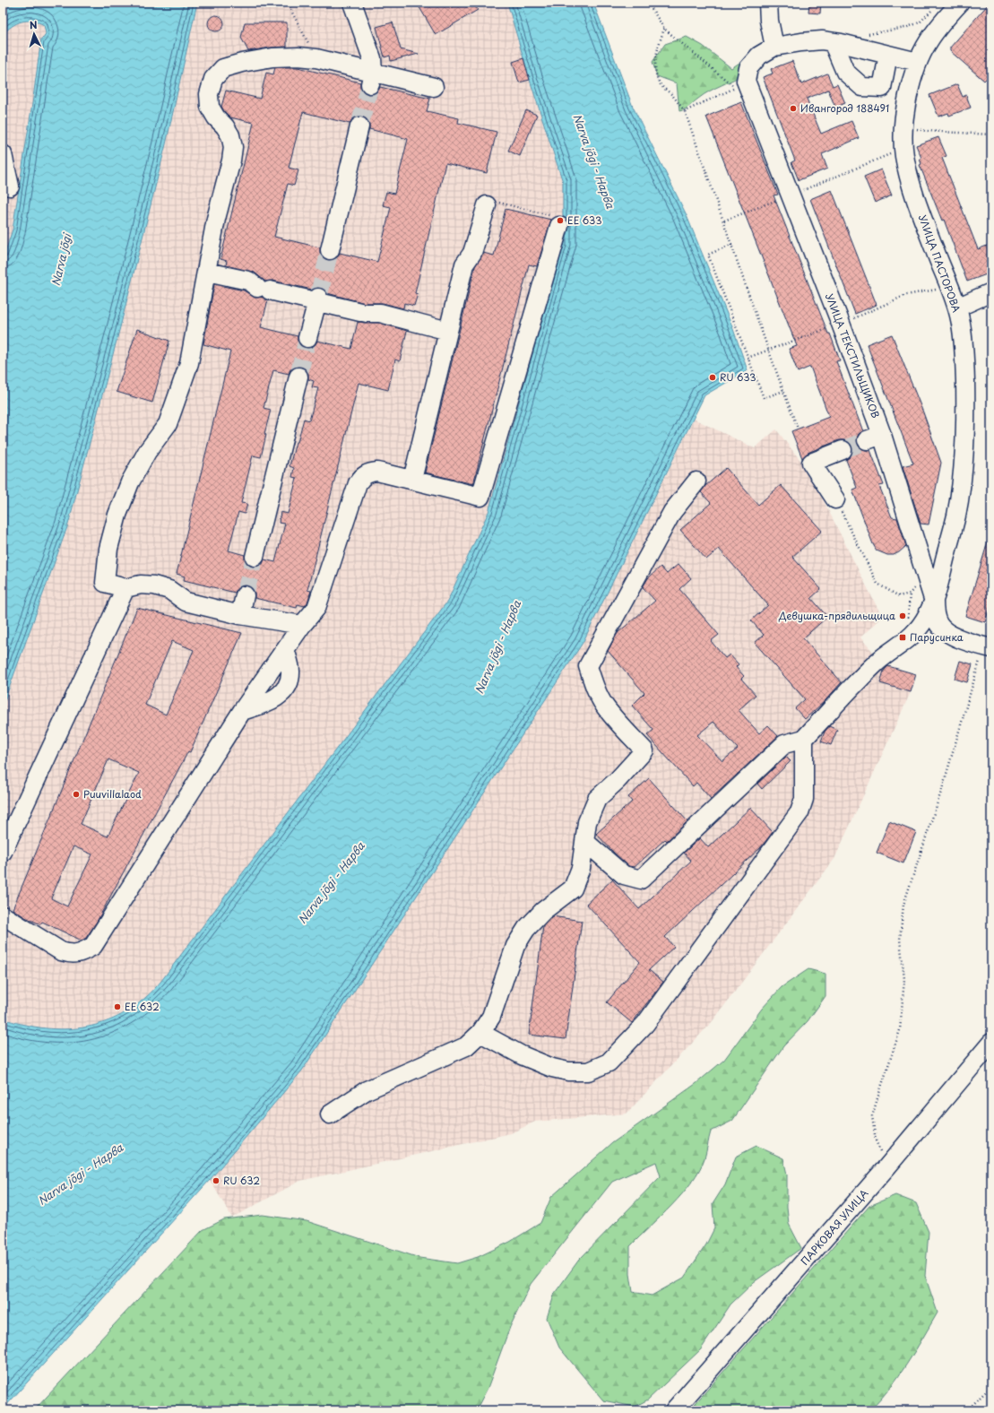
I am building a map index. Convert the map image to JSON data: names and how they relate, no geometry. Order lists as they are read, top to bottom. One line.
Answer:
{"streets":{"street":["УЛИЦА ПАСТОРОВА","УЛИЦА ТЕКСТИЛЬЩИКОВ","ПАРКОВАЯ УЛИЦА"]},"crossings":[["УЛИЦА ПАСТОРОВА","УЛИЦА ТЕКСТИЛЬЩИКОВ"]],"water":["Narva jõgi - Нарва","Narva jõgi"],"places":{"other":["Ивангород 188491","EE 633","RU 633","Девушка-прядильщица","Puuvillalaod","EE 632","RU 632"],"transit":["Парусинка"]},"north":"top"}
